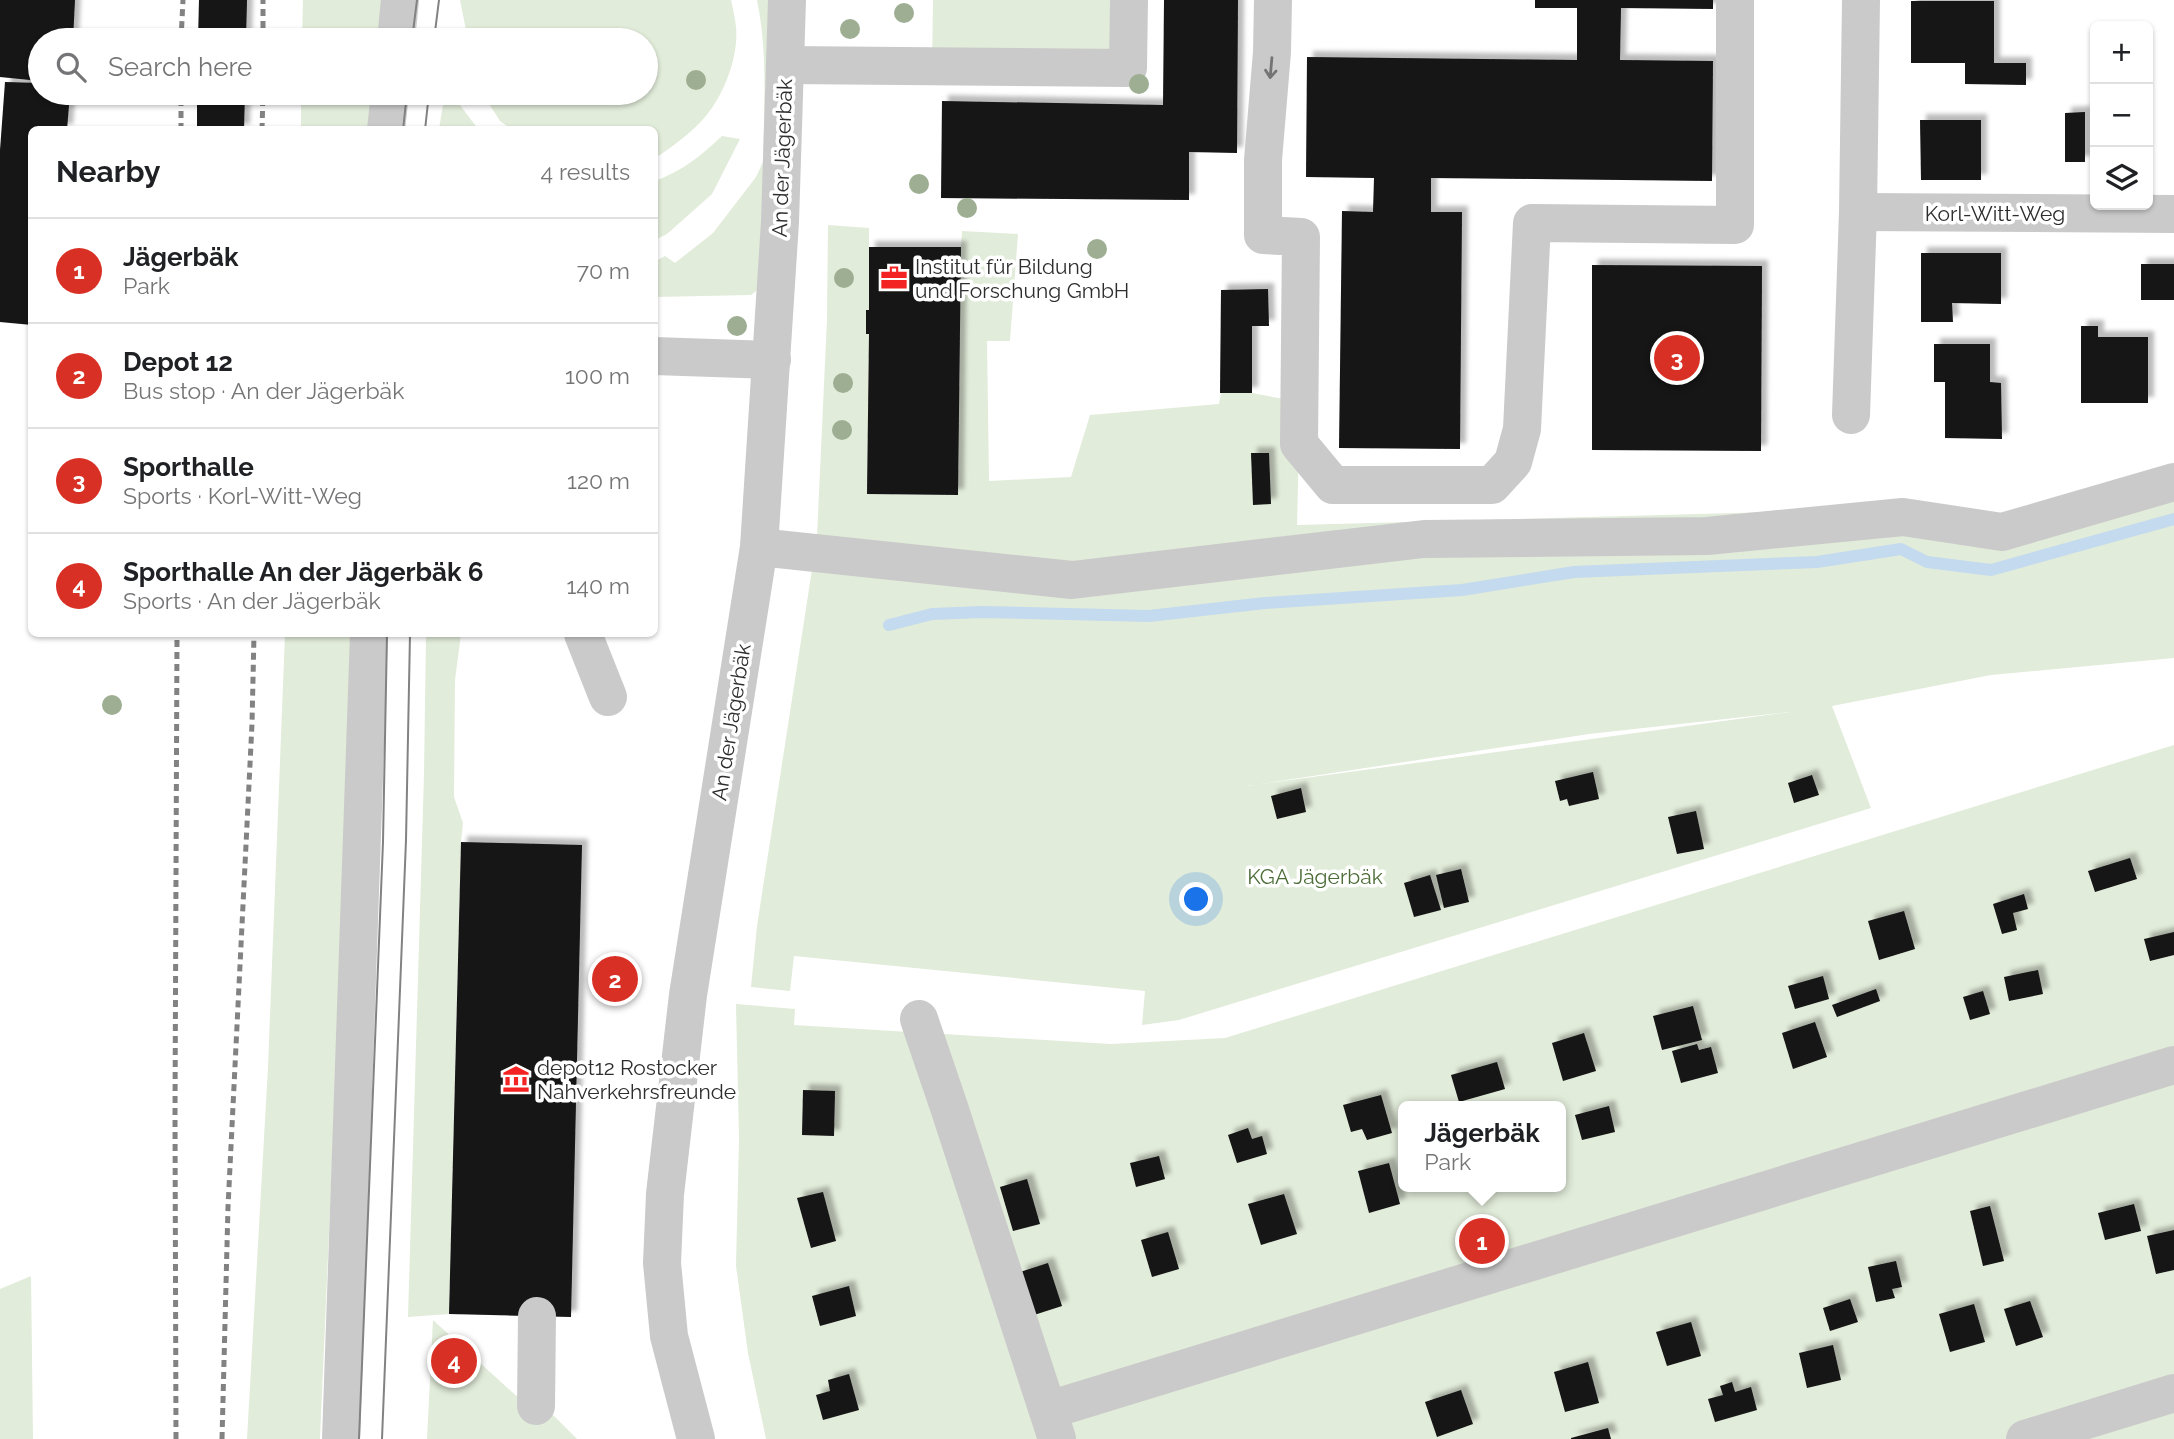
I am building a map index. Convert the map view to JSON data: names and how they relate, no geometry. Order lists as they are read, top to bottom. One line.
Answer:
{"streets":{"street":["An der Jägerbäk","Korl-Witt-Weg"]},"parks":["KGA Jägerbäk"],"places":{"office":["Institut für Bildung und Forschung GmbH"],"museum":["depot12 Rostocker Nahverkehrsfreunde"]},"page":{"map_buttons":["+","−"],"search":"Search here","heading":["Nearby","4 results"],"list":[{"mark":"1","name":"Jägerbäk","note":"Park","value":"70 m"},{"mark":"2","name":"Depot 12","note":"Bus stop · An der Jägerbäk","value":"100 m"},{"mark":"3","name":"Sporthalle","note":"Sports · Korl-Witt-Weg","value":"120 m"},{"mark":"4","name":"Sporthalle An der Jägerbäk 6","note":"Sports · An der Jägerbäk","value":"140 m"}],"pins":["3","2","1","4"],"popup":["Jägerbäk","Park"]}}
